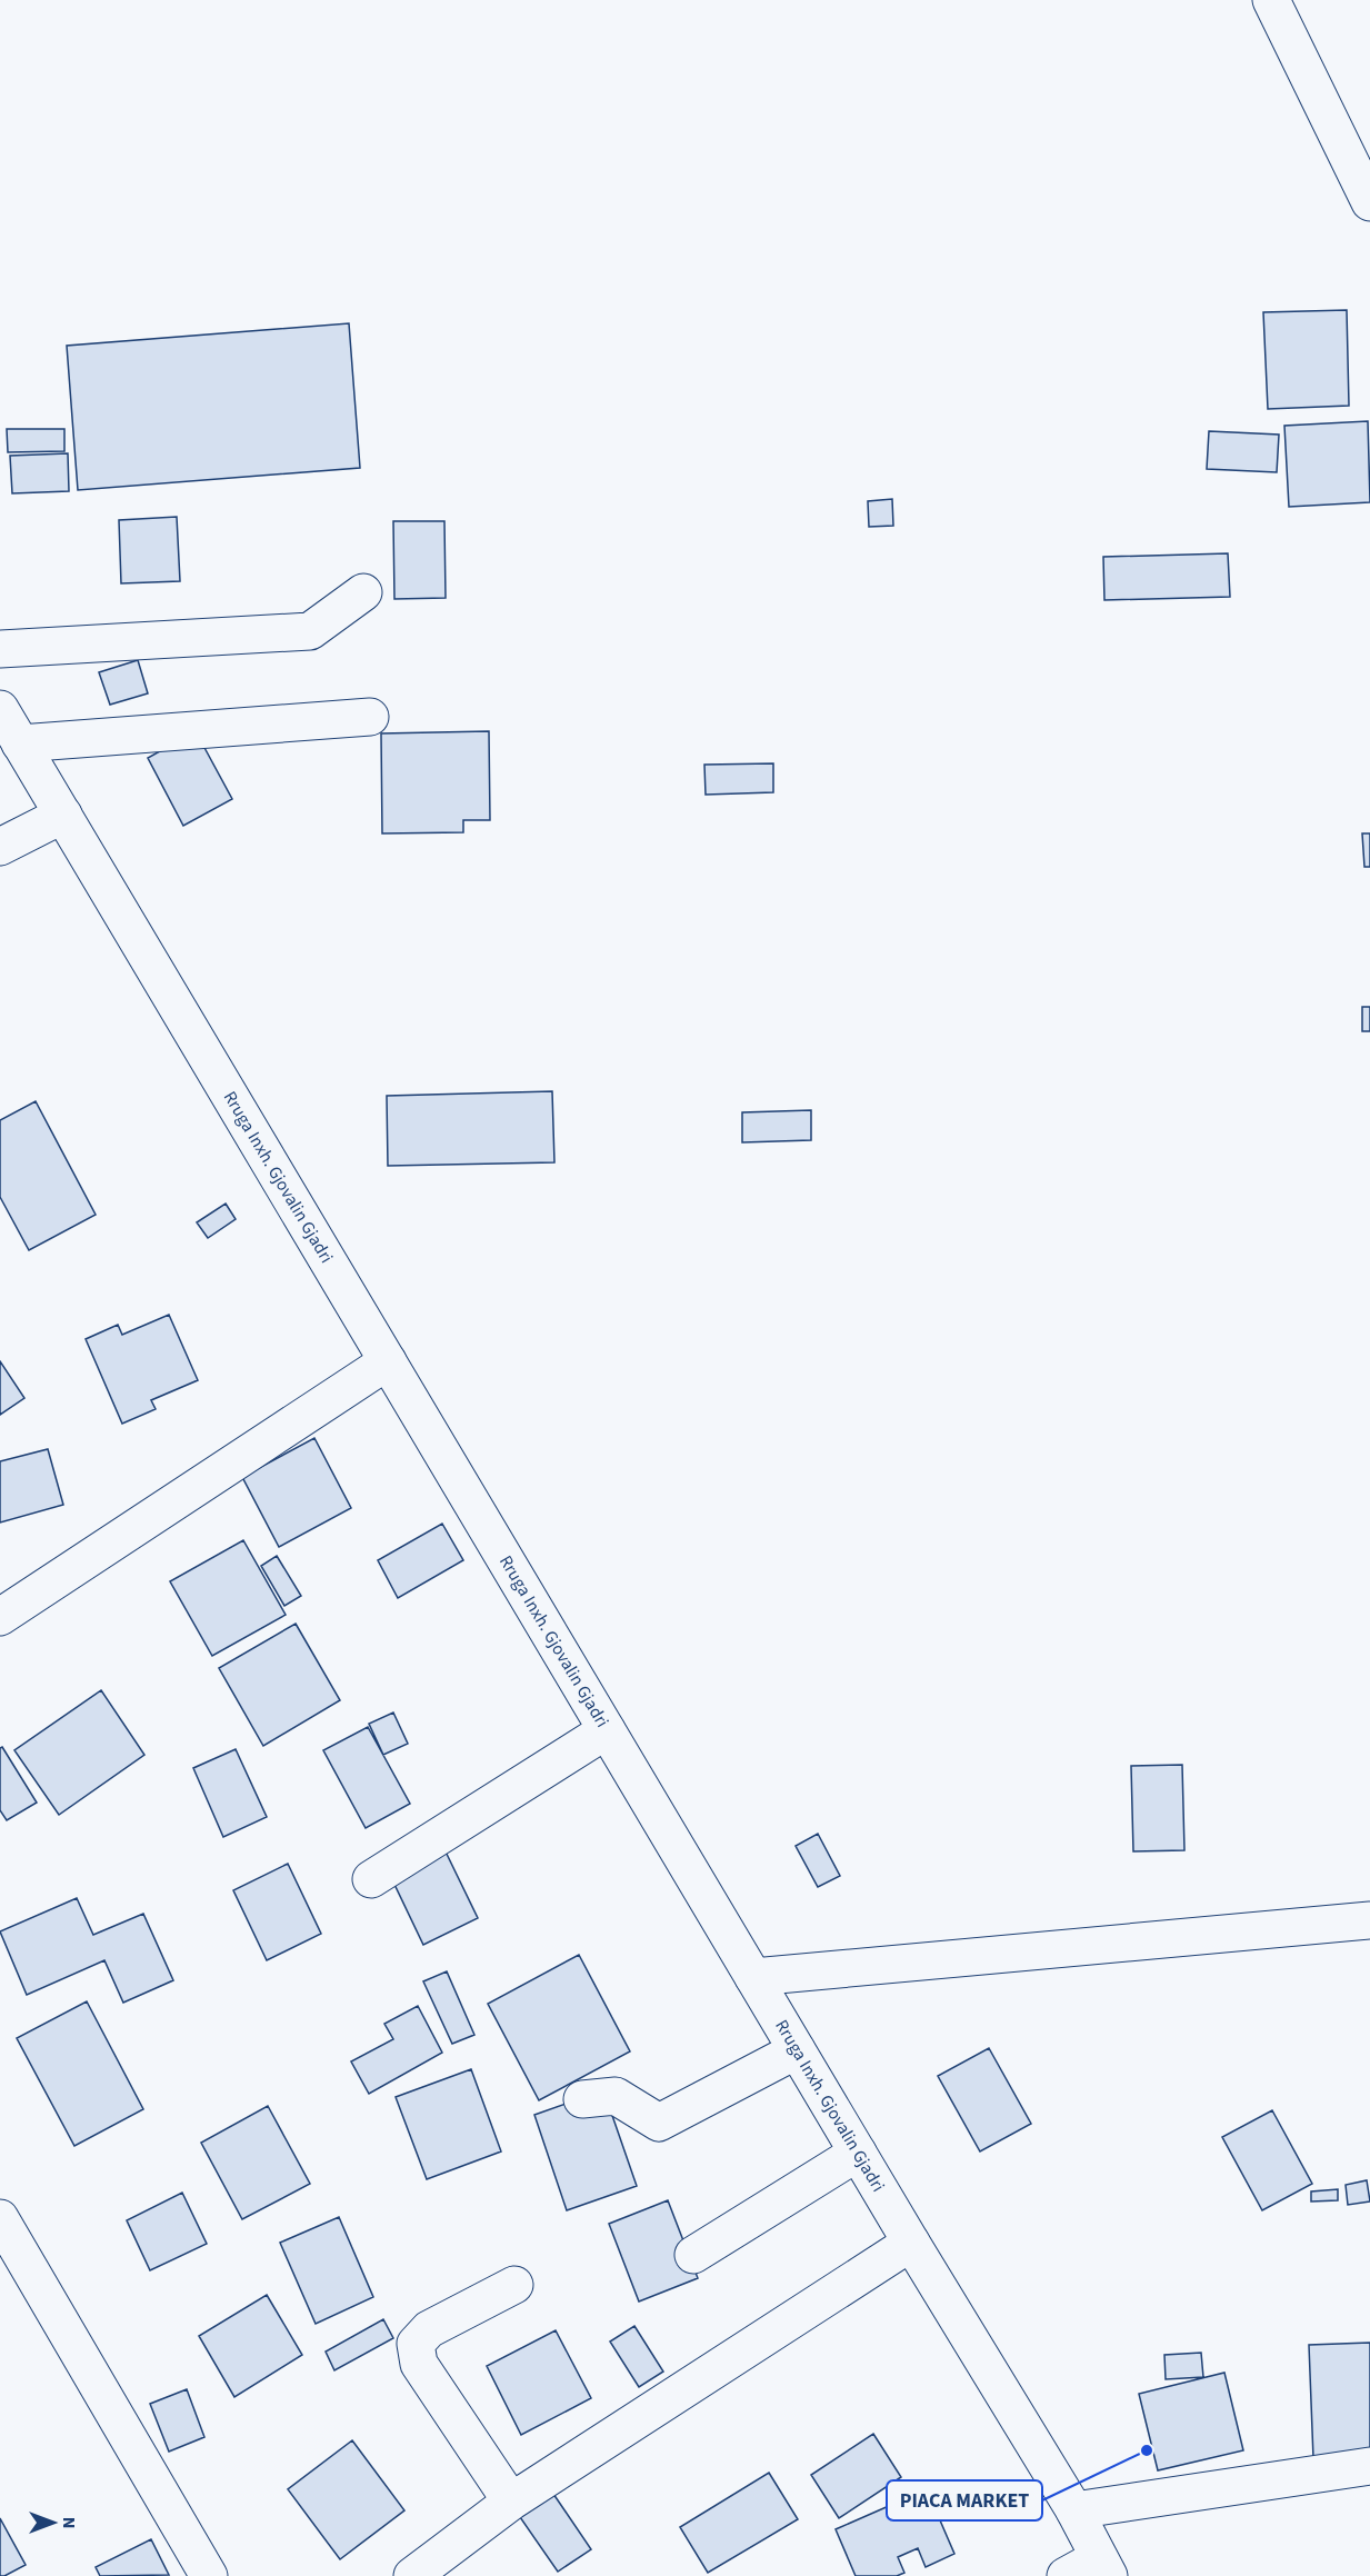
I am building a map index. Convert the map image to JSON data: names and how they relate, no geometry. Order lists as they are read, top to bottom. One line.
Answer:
{"streets":{"street":["Rruga Inxh. Gjovalin Gjadri"]},"places":["PIACA MARKET"],"north":"right"}
